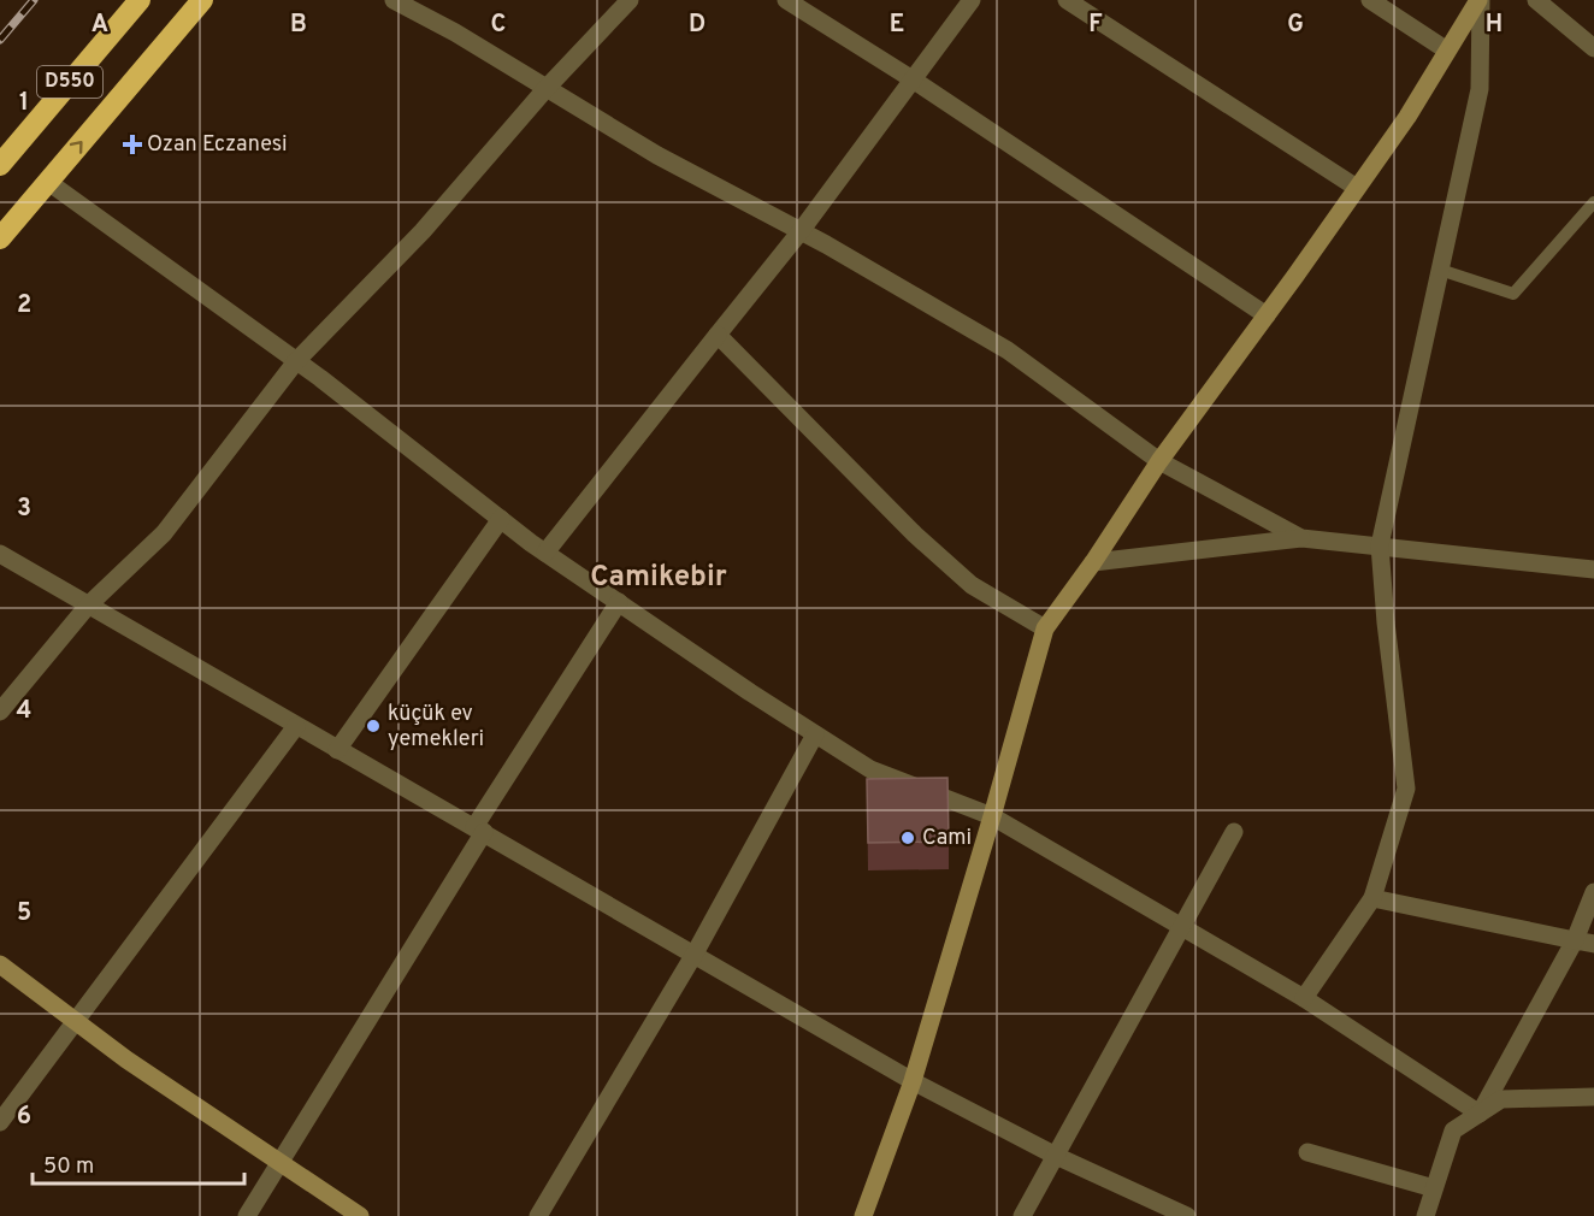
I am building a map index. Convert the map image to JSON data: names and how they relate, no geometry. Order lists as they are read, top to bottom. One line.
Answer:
{"streets":{"highway":["D550"]},"districts":["Camikebir"],"places":{"health":["Ozan Eczanesi"],"other":["küçük ev yemekleri","Cami"]},"scale_bar":"50 m","grid":{"columns":["A","B","C","D","E","F","G","H"],"rows":["1","2","3","4","5","6"]}}
